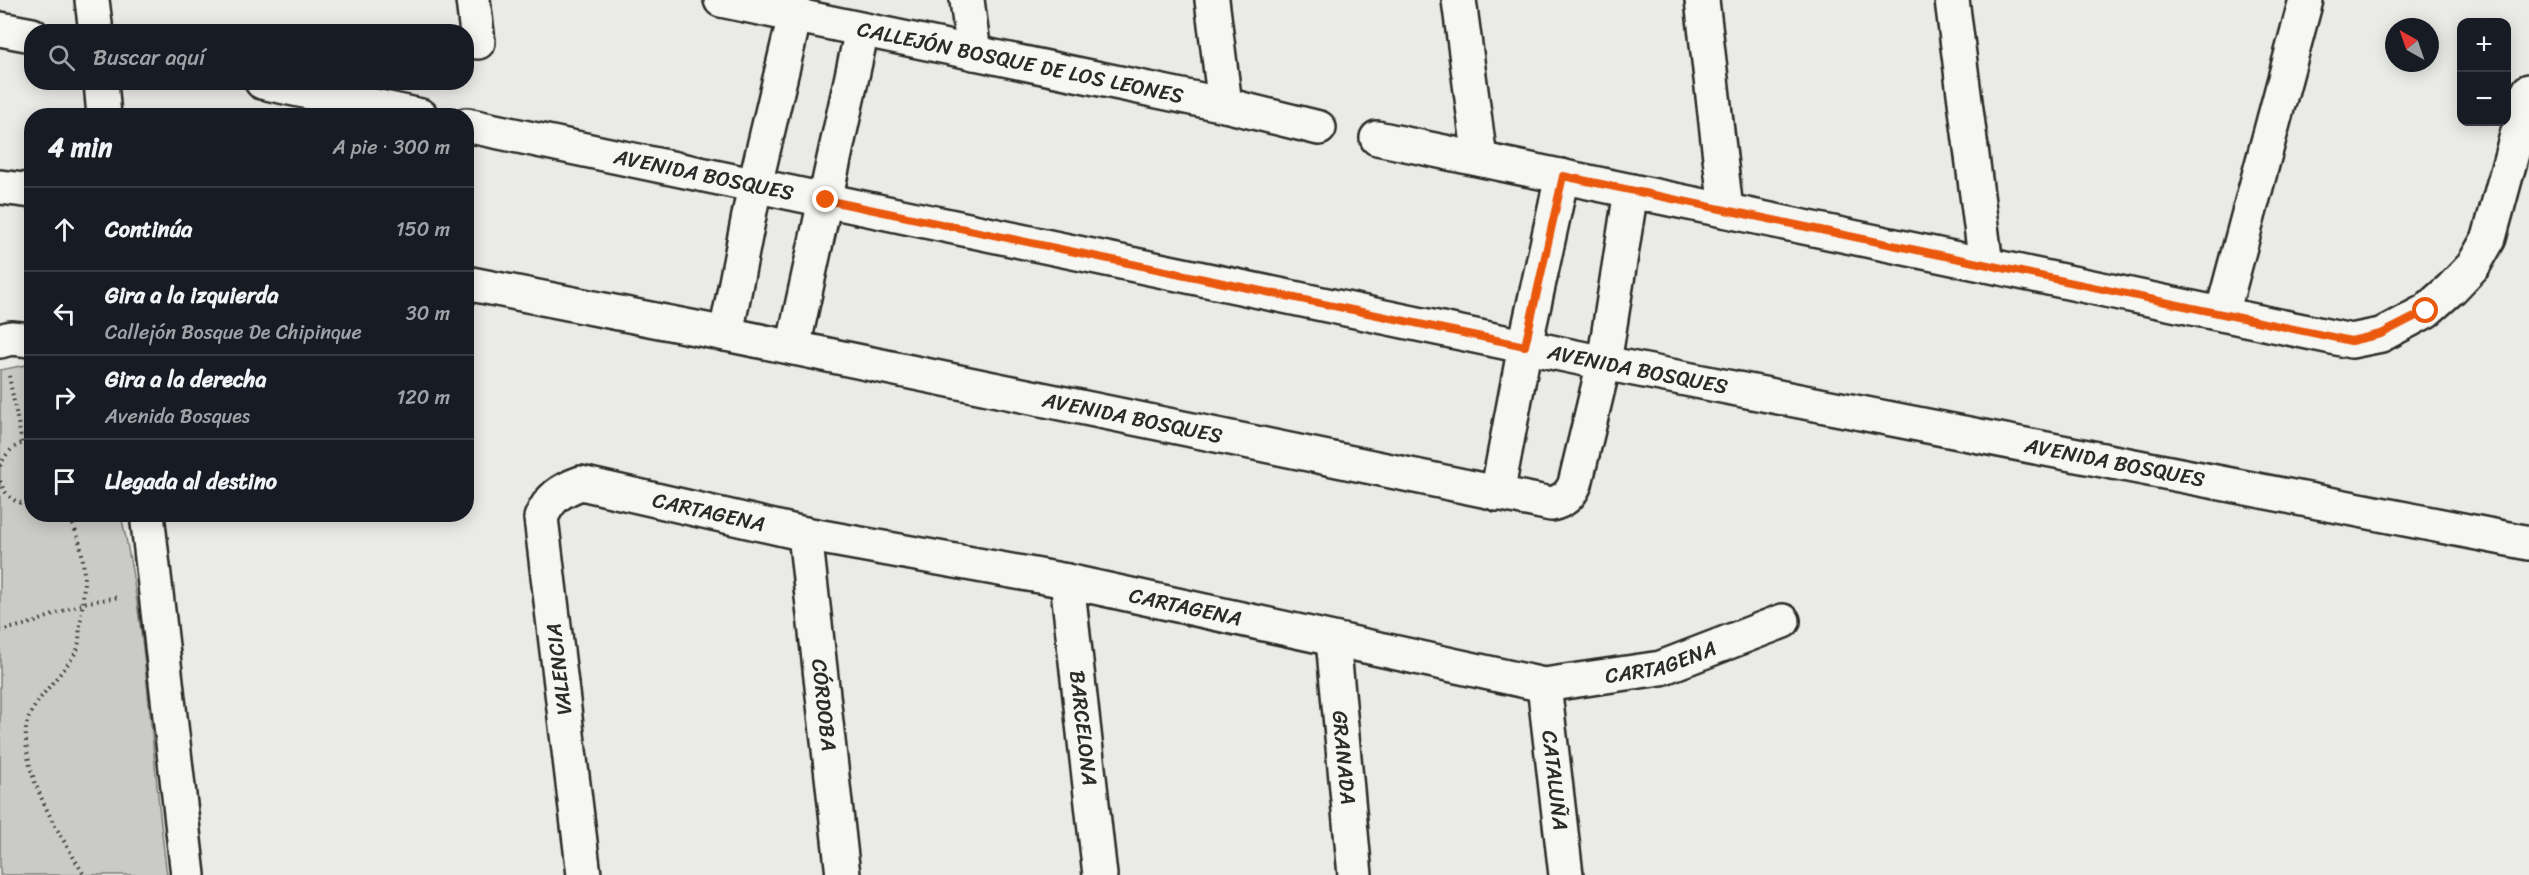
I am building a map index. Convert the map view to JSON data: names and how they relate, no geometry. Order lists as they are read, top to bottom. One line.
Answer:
{"streets":{"street":["CALLEJÓN BOSQUE DE LOS LEONES","AVENIDA BOSQUES","CARTAGENA","VALENCIA","CÓRDOBA","BARCELONA","GRANADA","CATALUÑA"]},"crossings":[["CARTAGENA","VALENCIA"],["CARTAGENA","CÓRDOBA"],["CARTAGENA","BARCELONA"],["CARTAGENA","GRANADA"],["CARTAGENA","CATALUÑA"]],"north":"top left","page":{"map_buttons":["+","−"],"search":"Buscar aquí","heading":["4 min","A pie · 300 m"],"list":[["Continúa","150 m"],["Gira a la izquierda","Callejón Bosque De Chipinque","30 m"],["Gira a la derecha","Avenida Bosques","120 m"],"Llegada al destino"]}}
